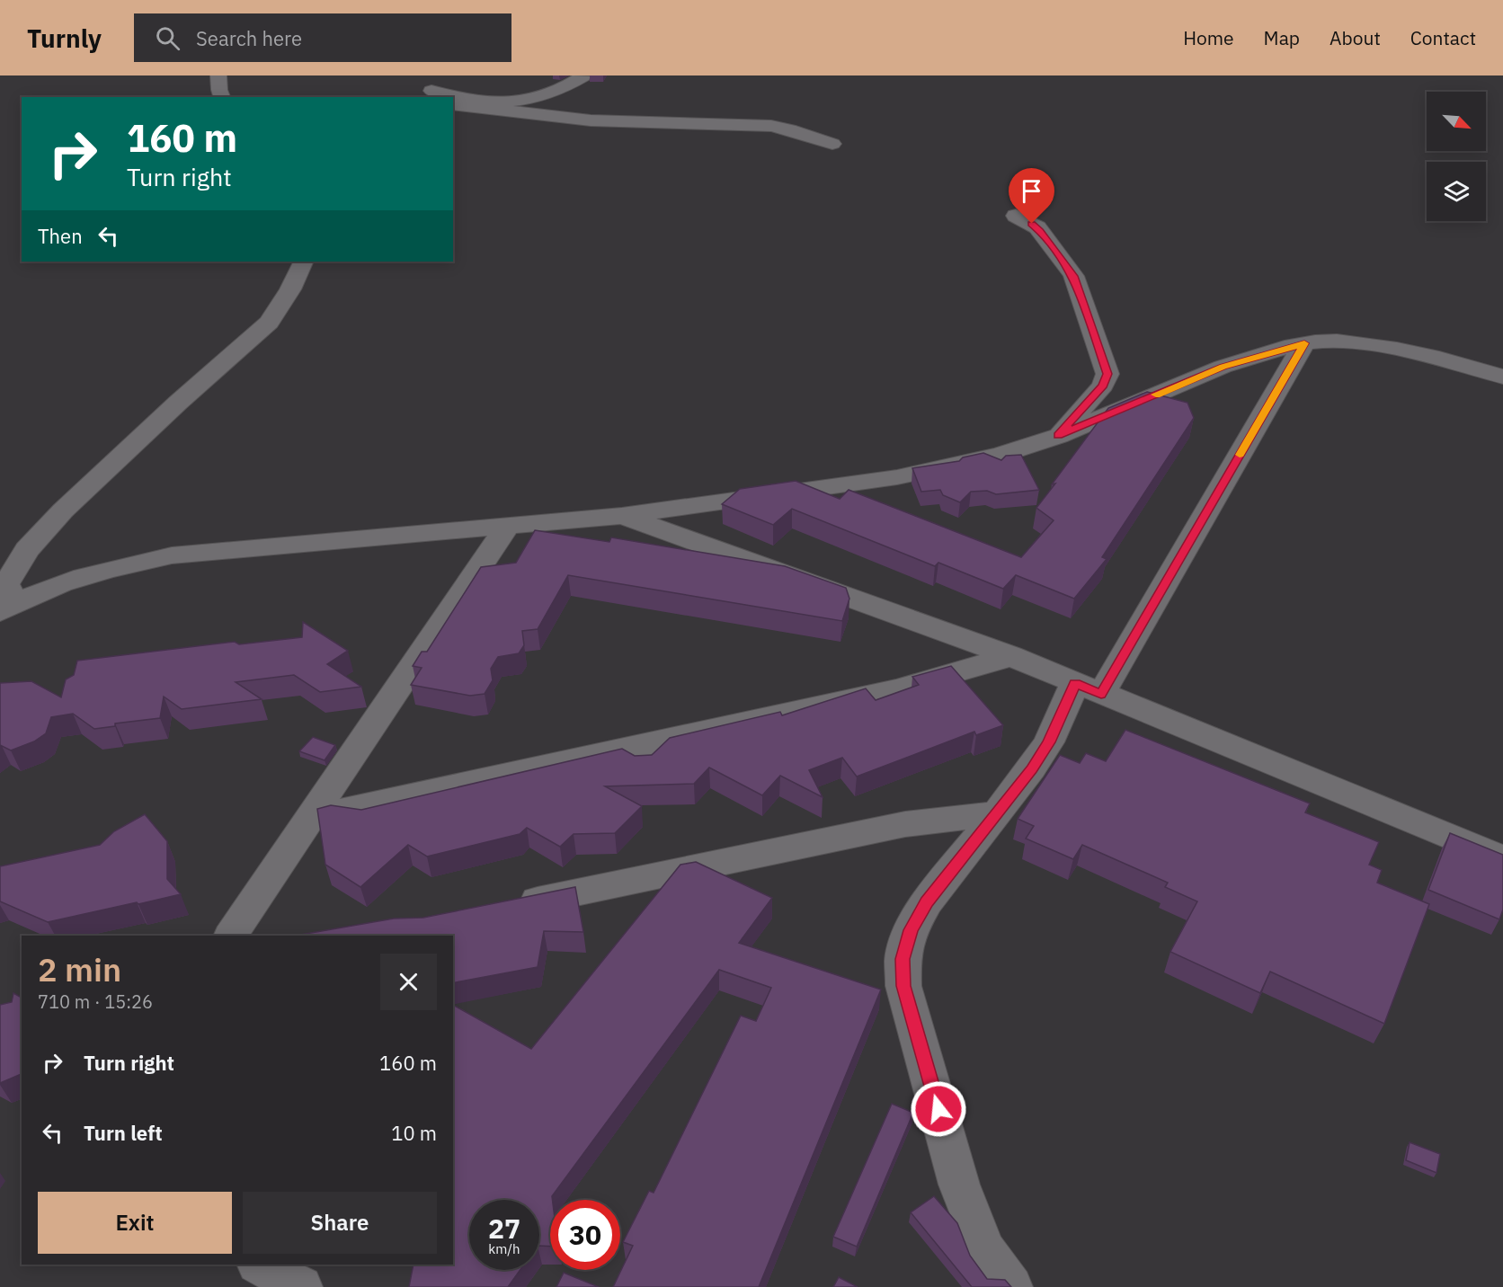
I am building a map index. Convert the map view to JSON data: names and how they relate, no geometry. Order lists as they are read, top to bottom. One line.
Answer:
{"north":"bottom right","page":{"header":"Turnly","search":"Search here","nav":["Home","Map","About","Contact"],"turn":["160 m","Turn right"],"then":"Then","heading":["2 min","710 m · 15:26"],"list":[{"name":"Turn right","value":"160 m"},{"name":"Turn left","value":"10 m"}],"buttons":["Exit","Share"],"speed":"27 km/h","limit":"30"}}
